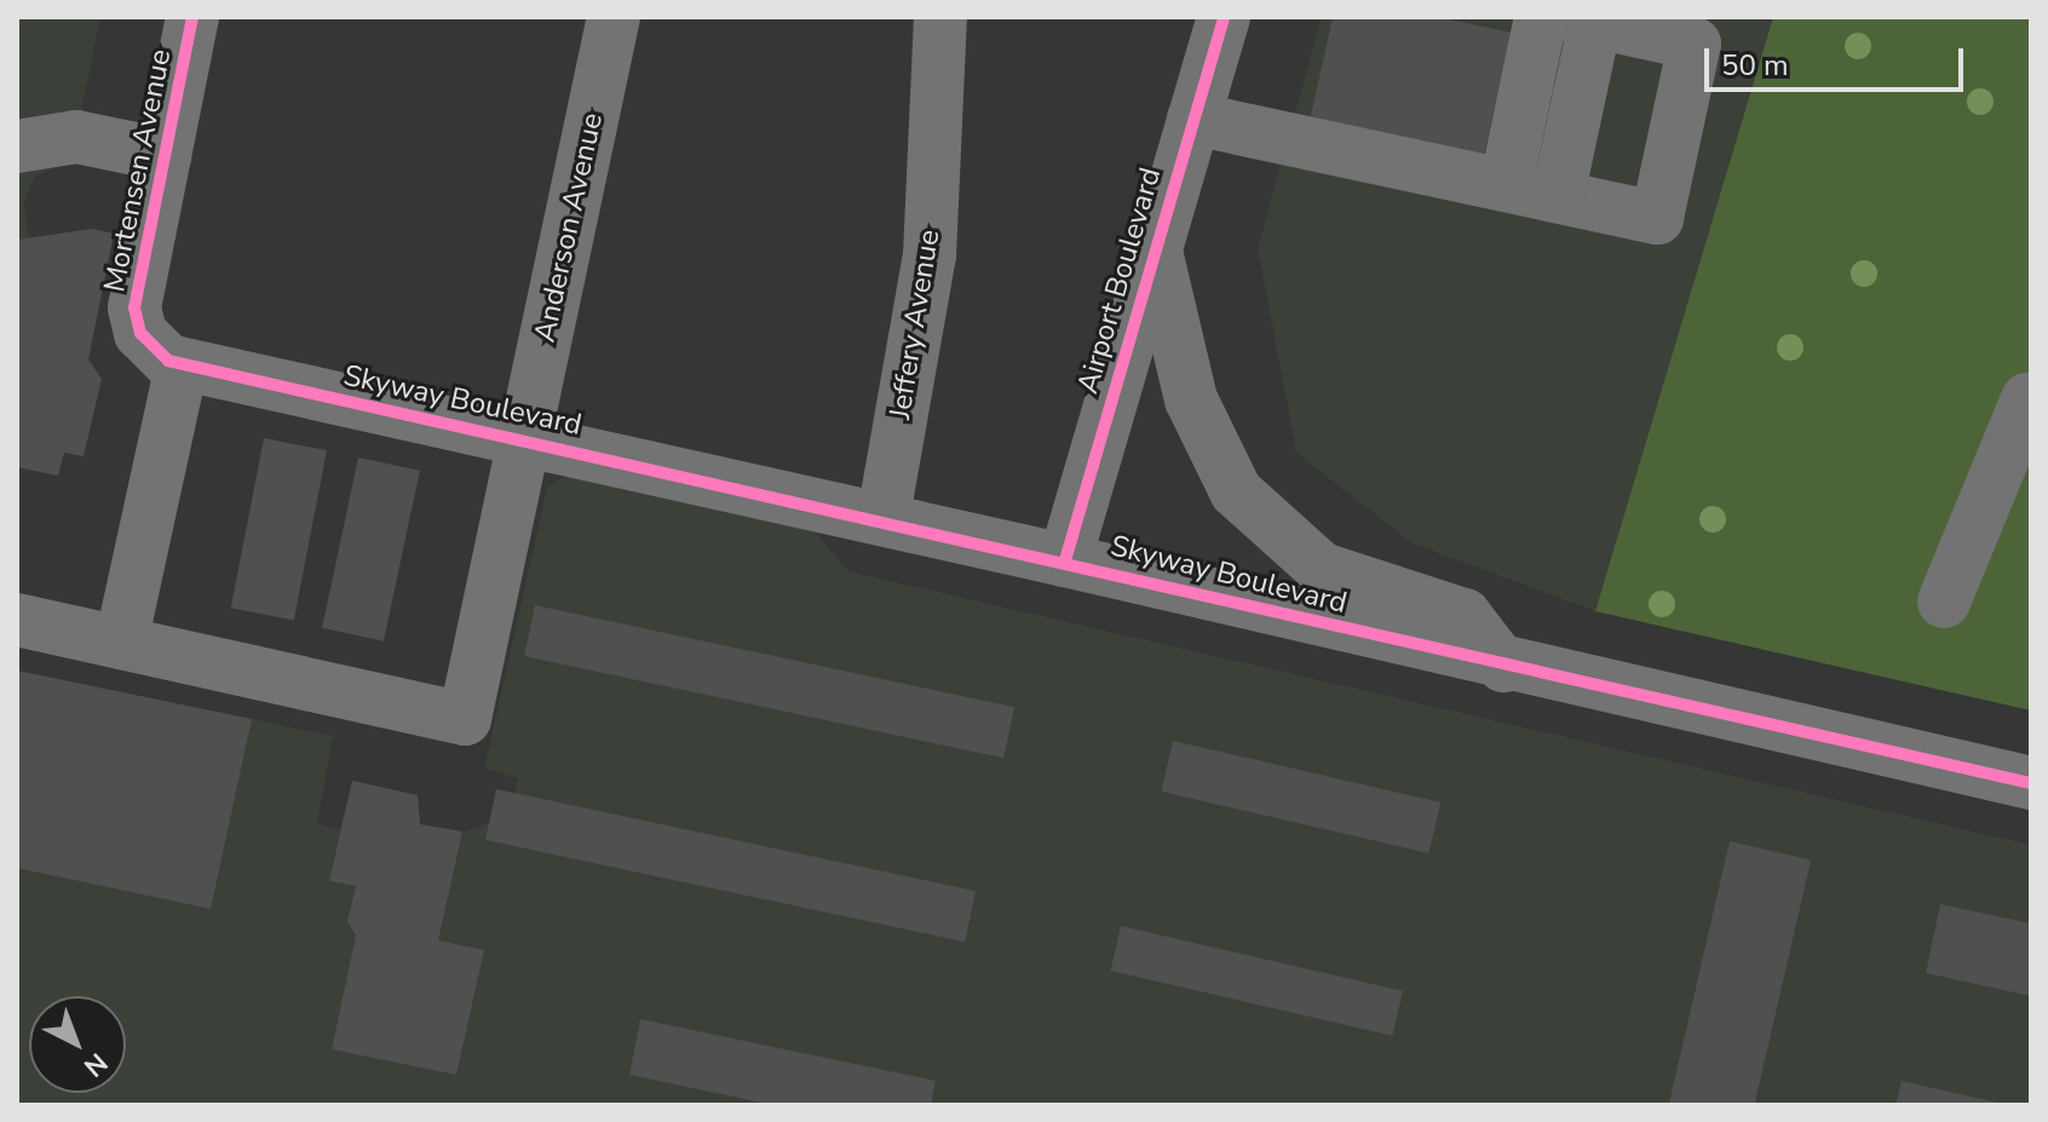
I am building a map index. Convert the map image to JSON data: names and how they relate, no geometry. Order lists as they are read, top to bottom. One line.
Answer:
{"streets":{"street":["Mortensen Avenue","Anderson Avenue","Airport Boulevard","Jeffery Avenue","Skyway Boulevard"]},"crossings":[["Mortensen Avenue","Skyway Boulevard"],["Anderson Avenue","Skyway Boulevard"],["Airport Boulevard","Skyway Boulevard"],["Jeffery Avenue","Skyway Boulevard"]],"scale_bar":"50 m","north":"bottom right"}
